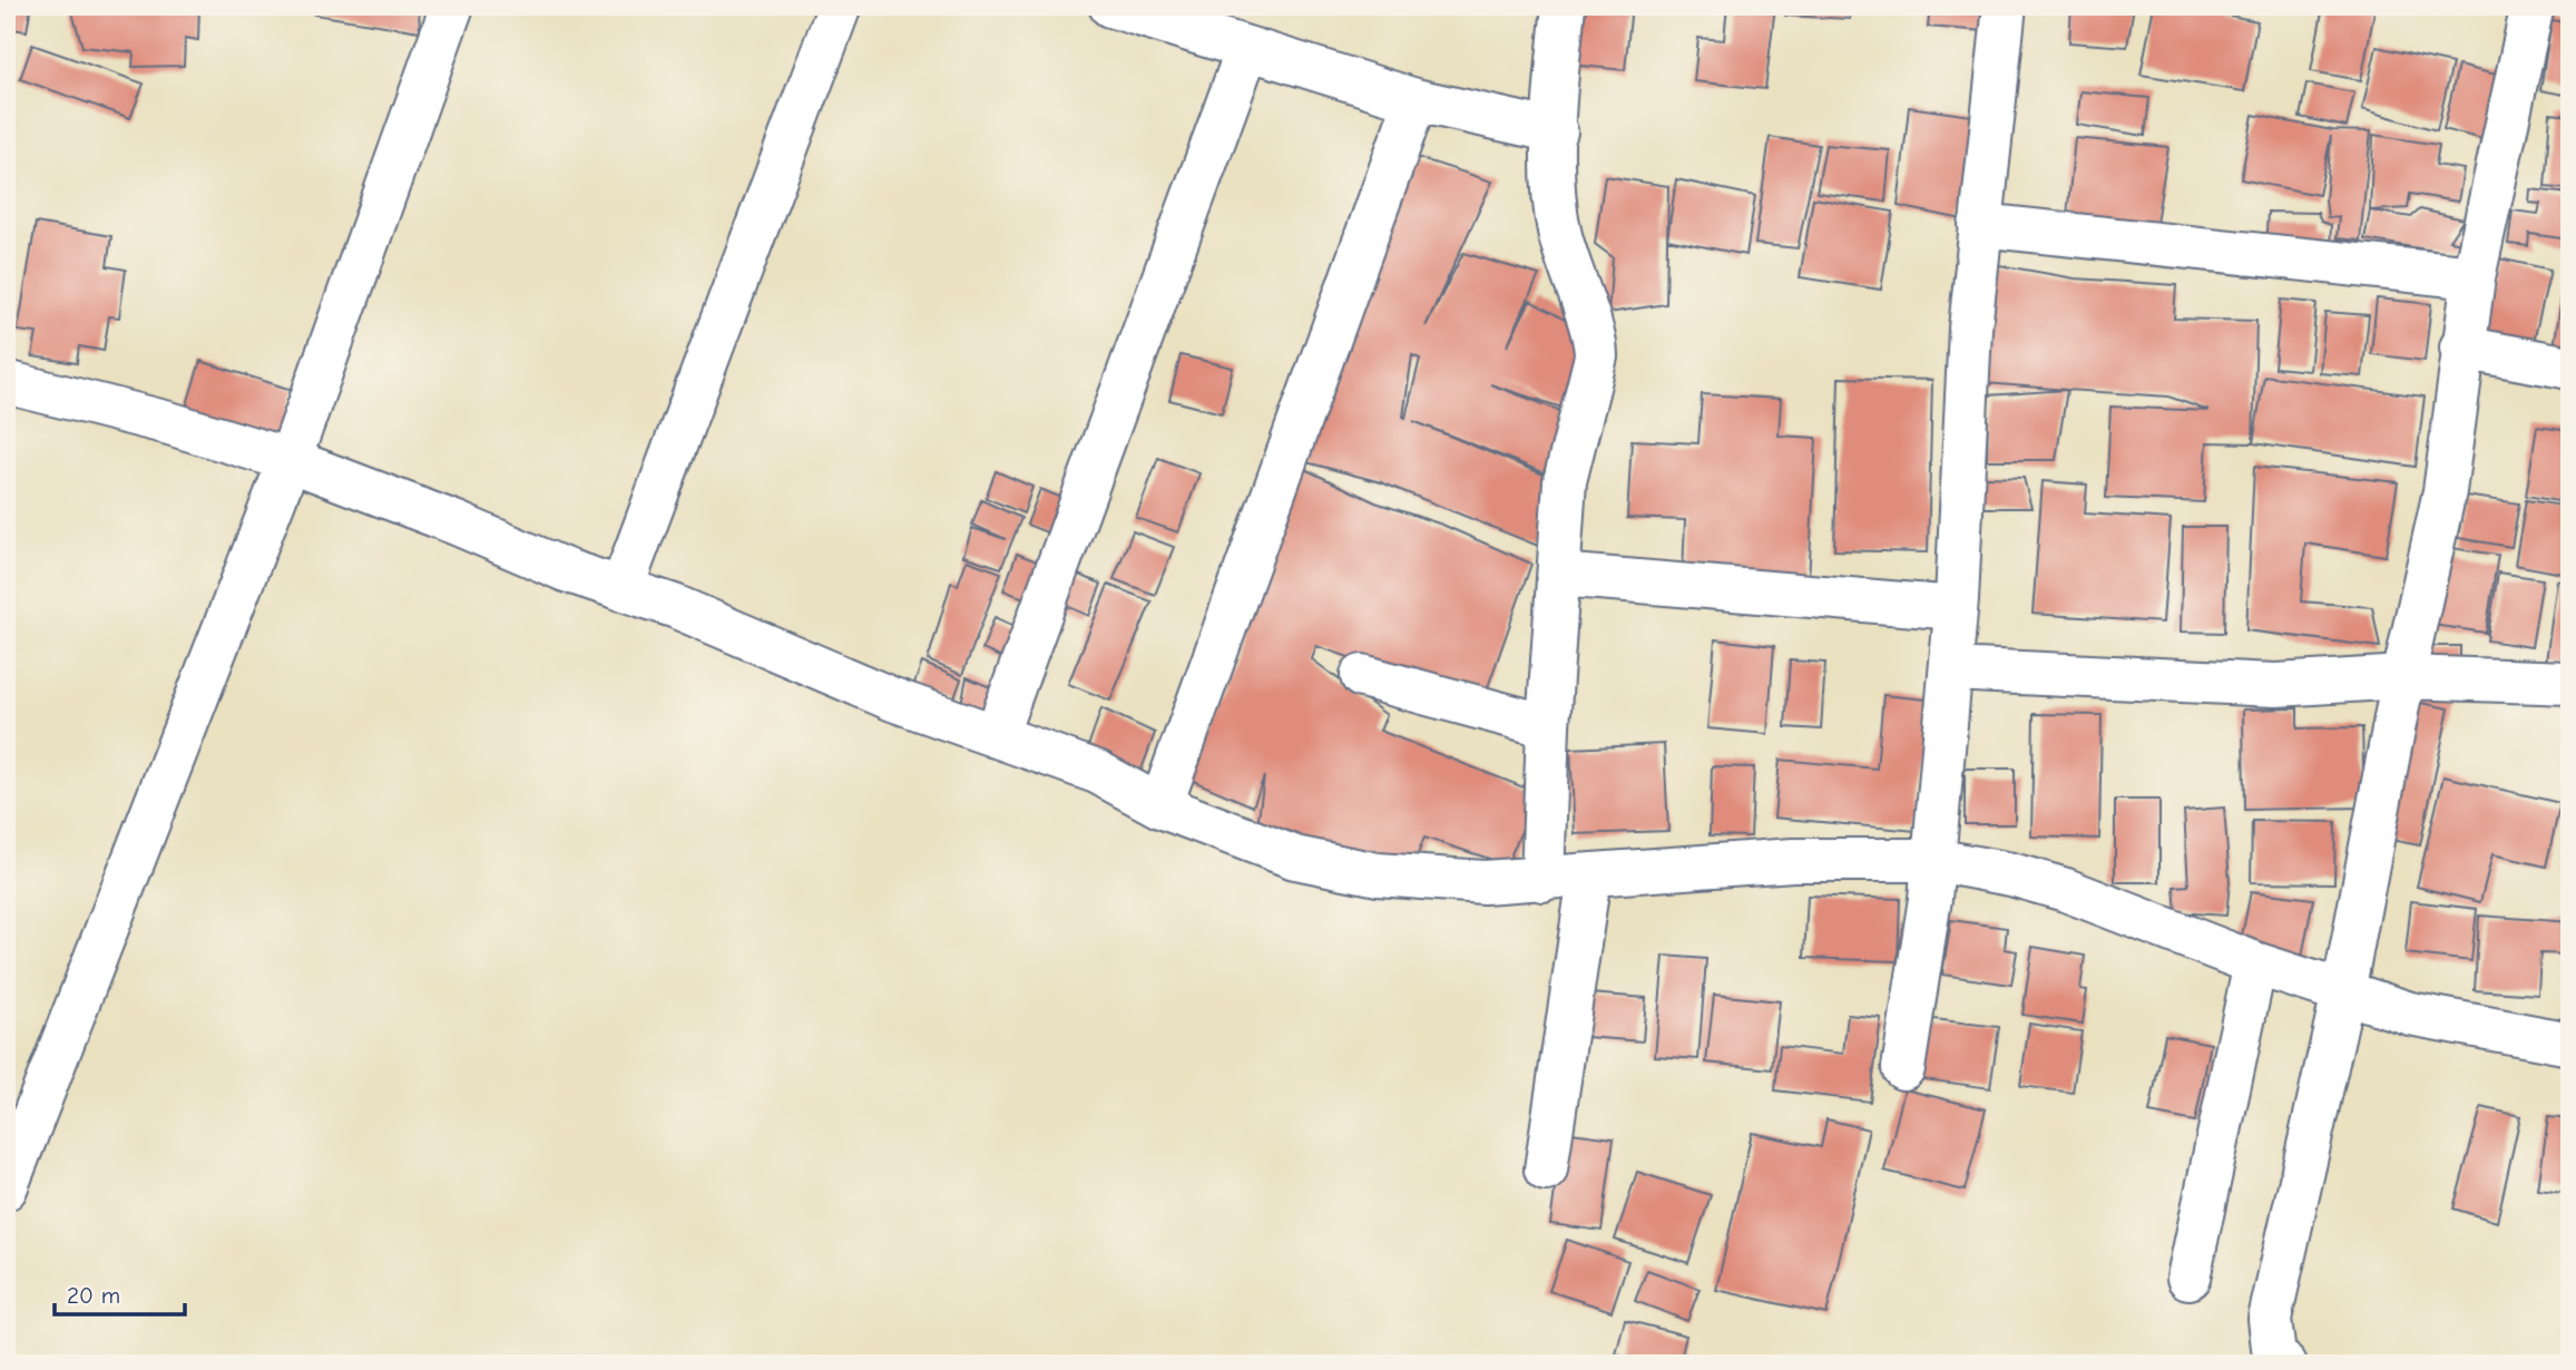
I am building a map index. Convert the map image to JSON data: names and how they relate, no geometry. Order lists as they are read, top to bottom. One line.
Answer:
{"scale_bar":"20 m"}
